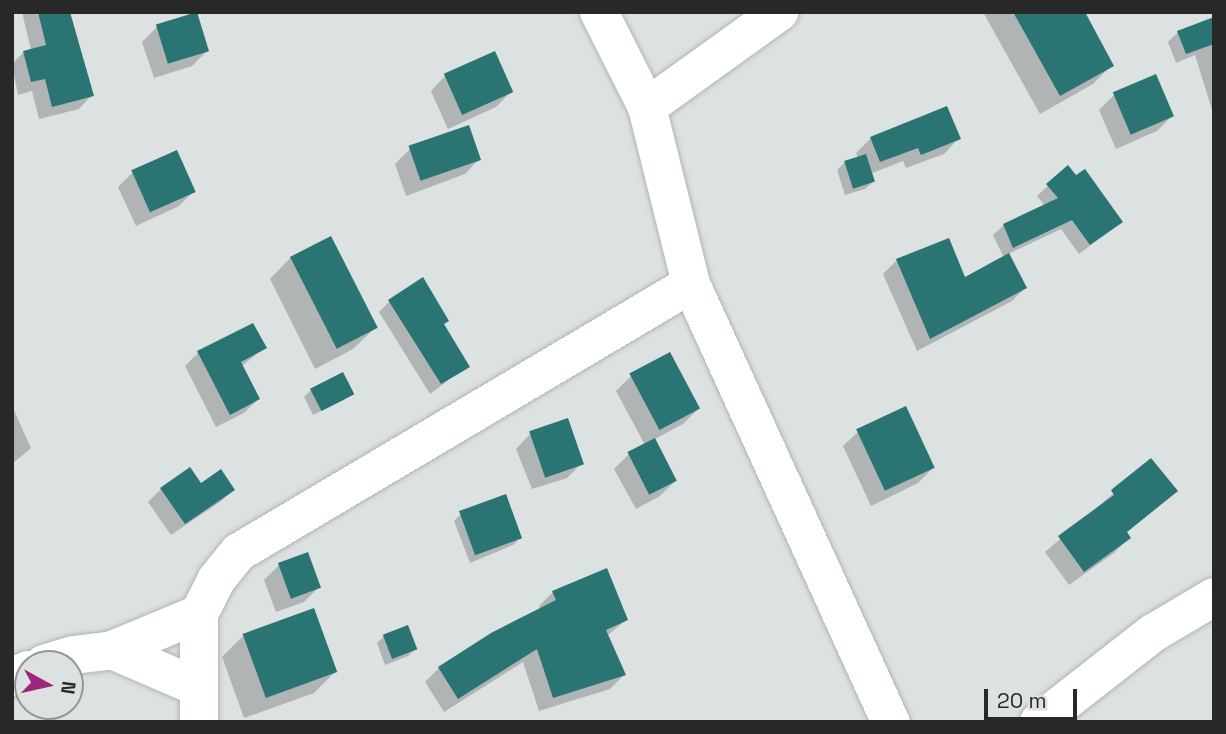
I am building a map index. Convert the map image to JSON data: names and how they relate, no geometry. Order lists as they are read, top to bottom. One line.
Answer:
{"scale_bar":"20 m","north":"right"}
